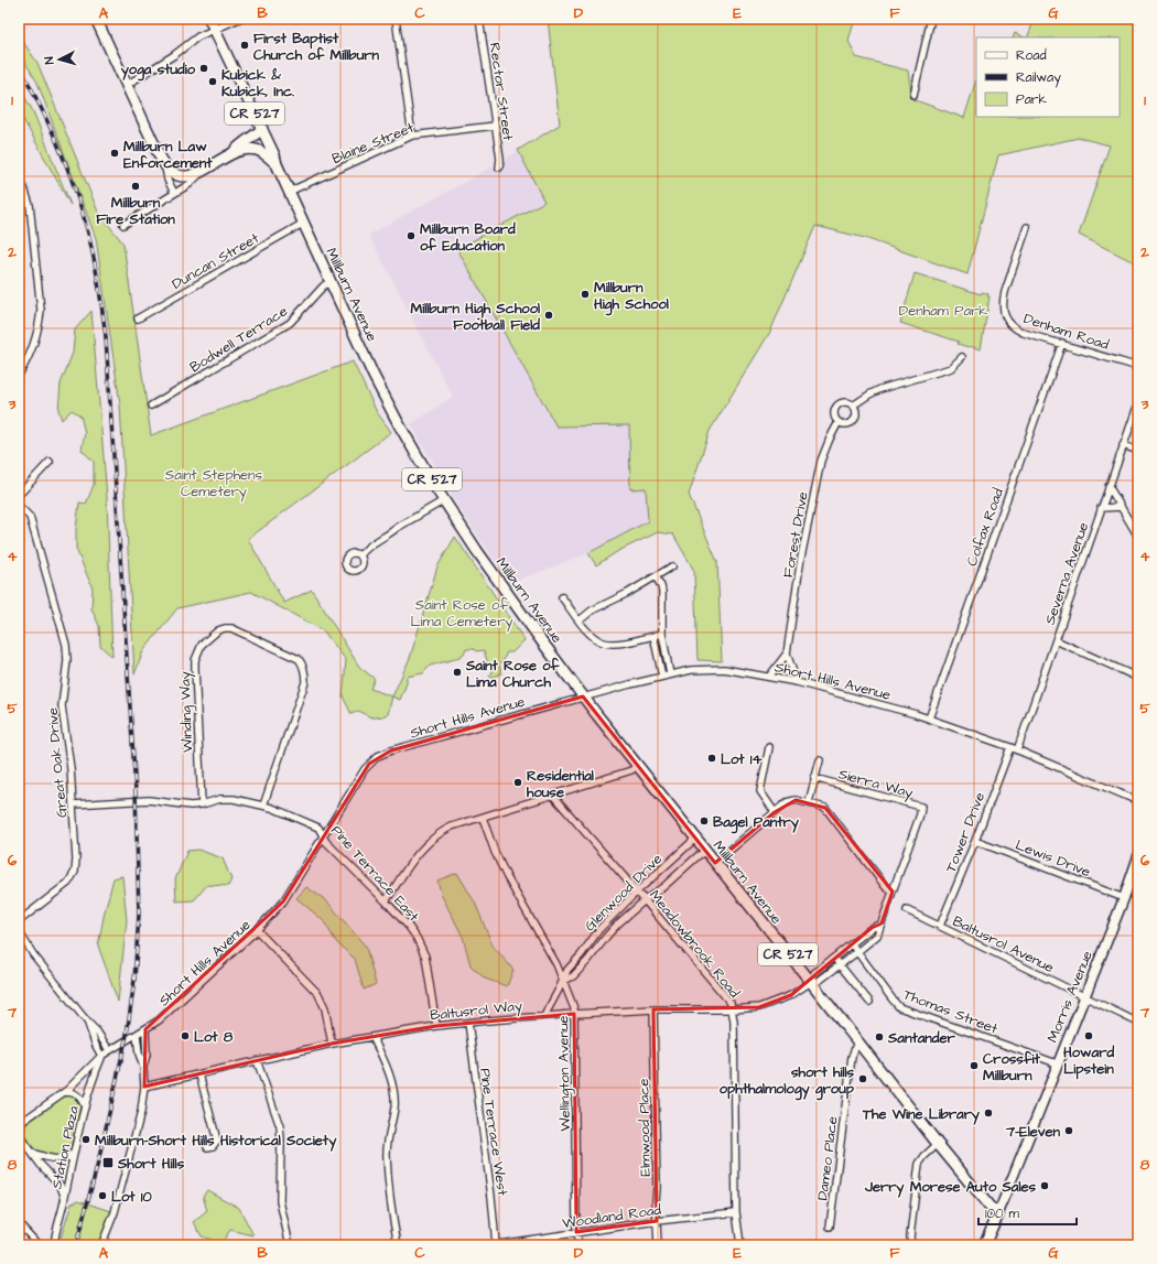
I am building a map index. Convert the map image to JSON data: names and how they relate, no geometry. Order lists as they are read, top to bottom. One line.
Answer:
{"streets":{"main road":["CR 527","Millburn Avenue","Morris Avenue"],"street":["Rector Street","Blaine Street","Duncan Street","Denham Road","Bodwell Terrace","Colfax Road","Forest Drive","Severna Avenue","Short Hills Avenue","Winding Way","Great Oak Drive","Sierra Way","Tower Drive","Lewis Drive","Pine Terrace East","Glenwood Drive","Meadowbrook Road","Baltusrol Avenue","Baltusrol Way","Thomas Street","Wellington Avenue","Elmwood Place","Pine Terrace West","Station Plaza","Dameo Place","Woodland Road"]},"crossings":[["Rector Street","Blaine Street"],["CR 527","Millburn Avenue"],["Blaine Street","Millburn Avenue"],["Duncan Street","Millburn Avenue"],["Millburn Avenue","Bodwell Terrace"],["Millburn Avenue","Short Hills Avenue"],["Millburn Avenue","Glenwood Drive"],["Millburn Avenue","Morris Avenue"],["Millburn Avenue","Baltusrol Way"],["Millburn Avenue","Dameo Place"],["Denham Road","Colfax Road"],["Colfax Road","Short Hills Avenue"],["Forest Drive","Short Hills Avenue"],["Severna Avenue","Short Hills Avenue"],["Severna Avenue","Tower Drive"],["Short Hills Avenue","Tower Drive"],["Short Hills Avenue","Pine Terrace East"],["Short Hills Avenue","Station Plaza"],["Winding Way","Pine Terrace East"],["Great Oak Drive","Pine Terrace East"],["Tower Drive","Lewis Drive"],["Tower Drive","Baltusrol Avenue"],["Lewis Drive","Morris Avenue"],["Pine Terrace East","Baltusrol Way"],["Glenwood Drive","Meadowbrook Road"],["Glenwood Drive","Wellington Avenue"],["Meadowbrook Road","Baltusrol Way"],["Meadowbrook Road","Woodland Road"],["Baltusrol Avenue","Morris Avenue"],["Morris Avenue","Thomas Street"],["Baltusrol Way","Wellington Avenue"],["Baltusrol Way","Elmwood Place"],["Baltusrol Way","Pine Terrace West"],["Wellington Avenue","Woodland Road"],["Elmwood Place","Woodland Road"],["Pine Terrace West","Woodland Road"]],"parks":["Denham Park","Saint Stephens Cemetery","Saint Rose of Lima Cemetery"],"places":{"other":["First Baptist Church of Millburn","yoga studio","Kubick & Kubick, Inc.","Millburn Law Enforcement","Millburn Fire Station","Millburn Board of Education","Millburn High School","Millburn High School Football Field","Saint Rose of Lima Church","Lot 14","Residential house","Bagel Pantry","Lot 8","Howard Lipstein","Santander","Crossfit Millburn","short hills ophthalmology group","The Wine Library","7-Eleven","Millburn-Short Hills Historical Society","Jerry Morese Auto Sales","Lot 10"],"transit":["Short Hills"]},"legend":["Road","Railway","Park"],"scale_bar":"100 m","north":"left","grid":{"columns":["A","B","C","D","E","F","G"],"rows":["1","2","3","4","5","6","7","8"]}}
